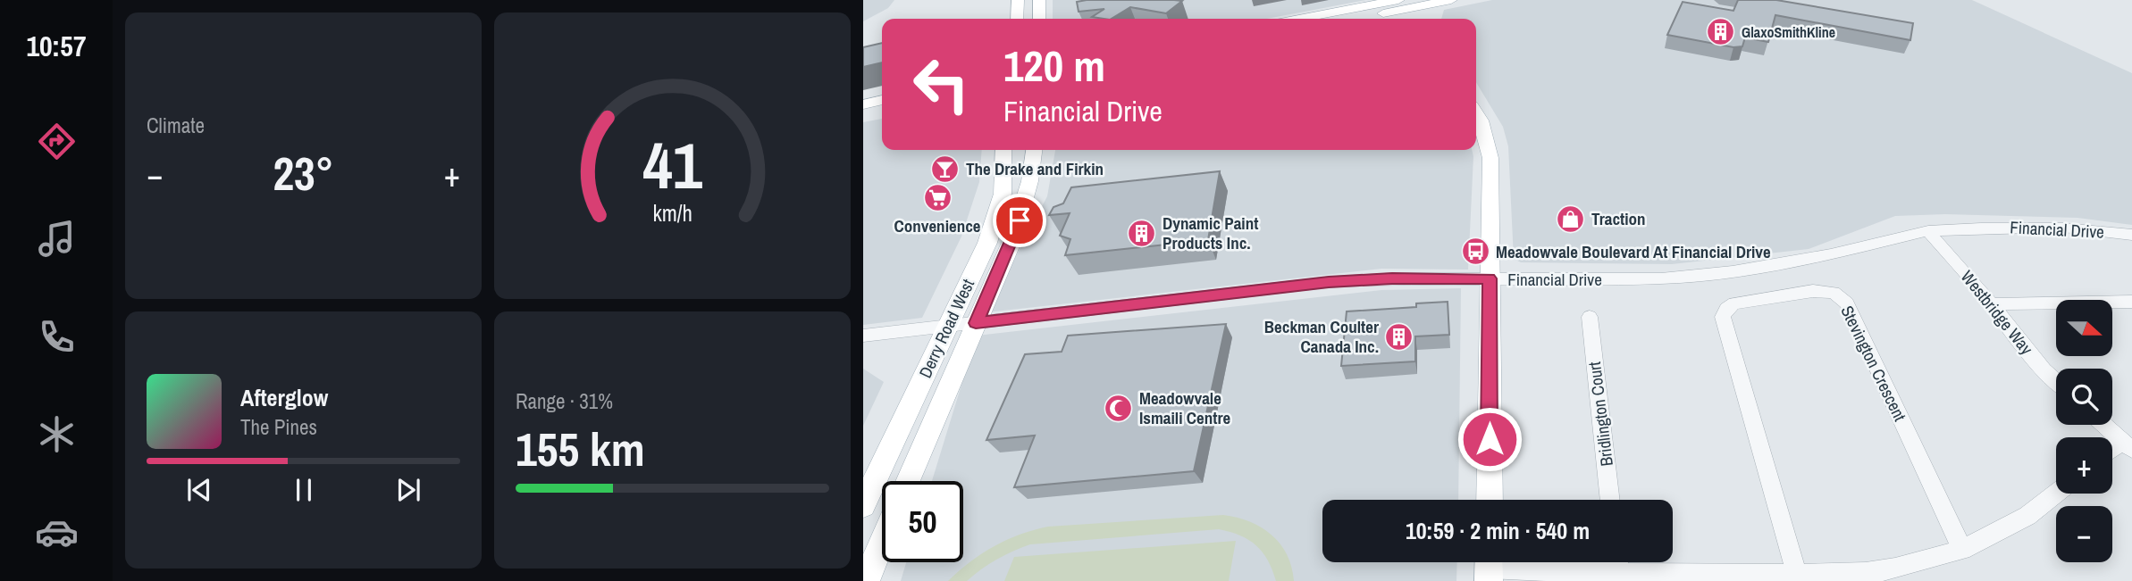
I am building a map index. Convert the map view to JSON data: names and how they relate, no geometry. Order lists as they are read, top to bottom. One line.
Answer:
{"streets":{"main road":["Derry Road West"],"street":["Financial Drive","Westbridge Way","Stevington Crescent","Bridlington Court"]},"crossings":[["Financial Drive","Westbridge Way"],["Financial Drive","Derry Road West"]],"places":{"building":["GlaxoSmithKline","Dynamic Paint Products Inc.","Beckman Coulter Canada Inc."],"bar":["The Drake and Firkin"],"supermarket":["Convenience"],"shop":["Traction"],"bus stop":["Meadowvale Boulevard At Financial Drive"],"mosque":["Meadowvale Ismaili Centre"]},"north":"right","page":{"tabs":"10:57","tile":["Climate",["Range · 31%","155 km"]],"turn":["120 m","Financial Drive"],"heat":["−","23°","+"],"map_buttons":["+","−"],"song":["Afterglow","The Pines"],"limit":"50","trip":"10:59 · 2 min · 540 m","gauge":["41","km/h"]}}
